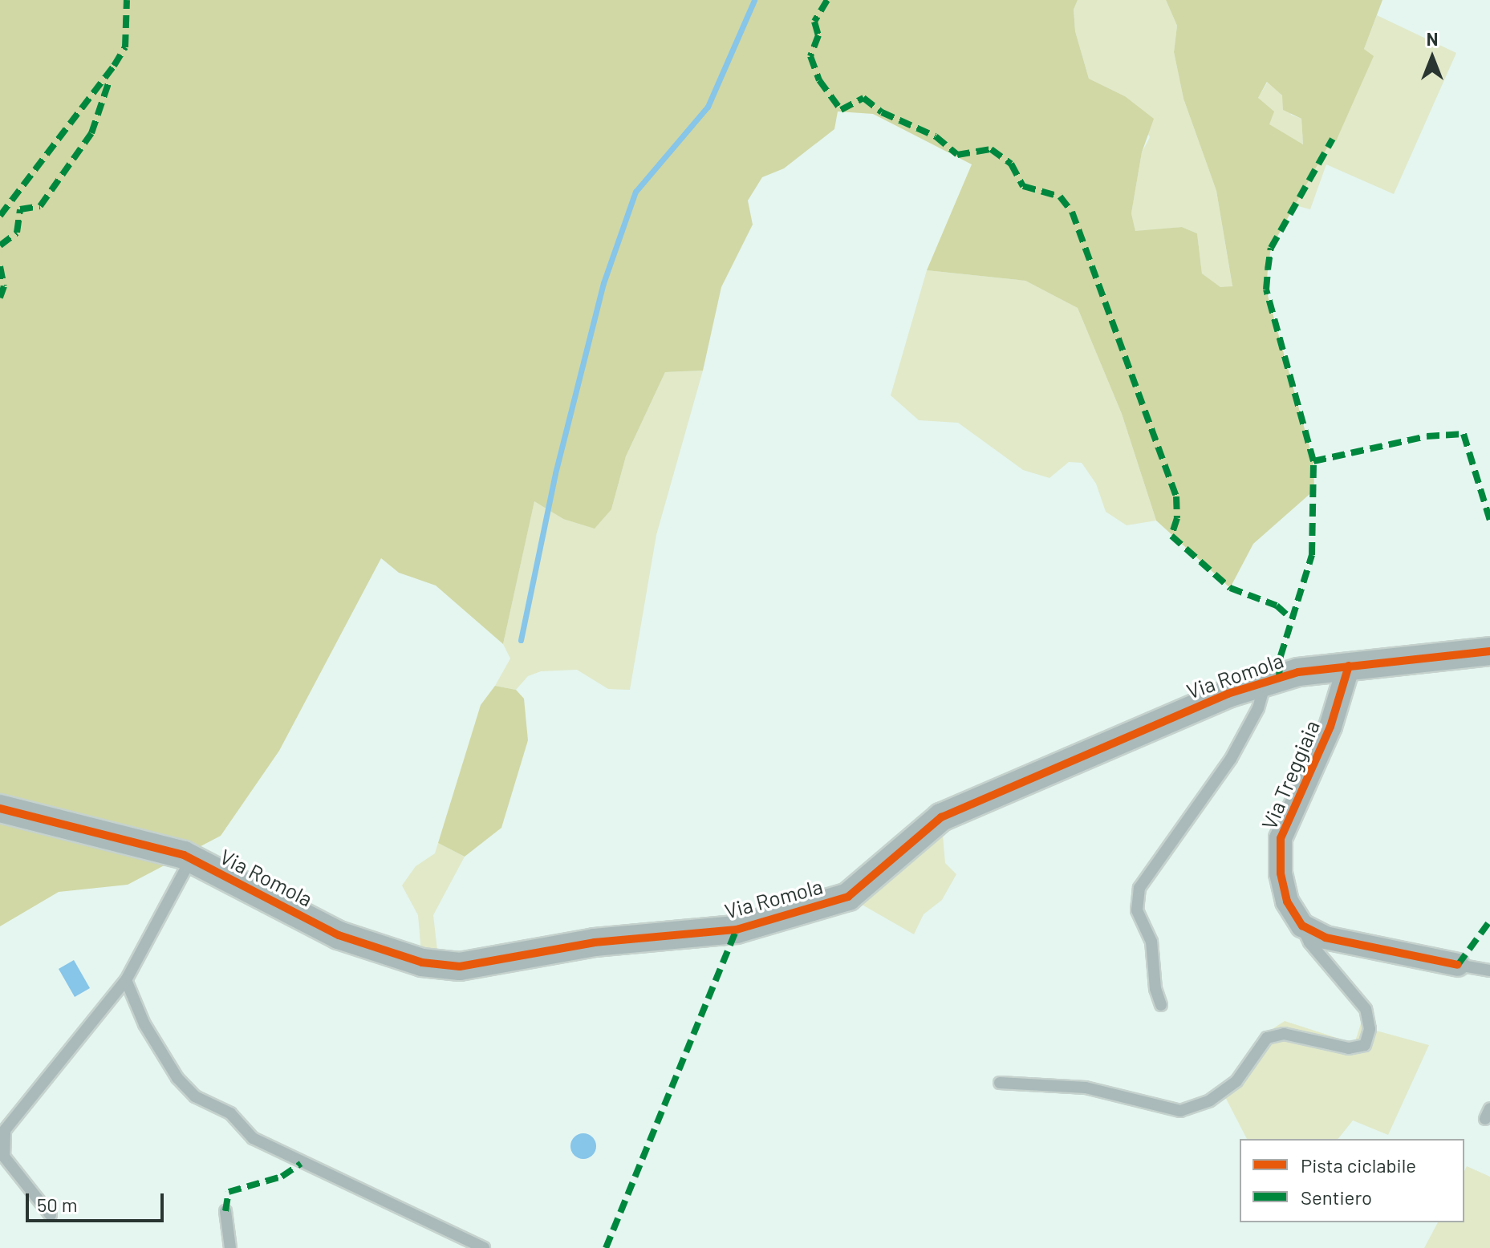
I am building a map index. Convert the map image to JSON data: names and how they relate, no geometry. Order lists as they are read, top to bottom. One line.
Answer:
{"streets":{"street":["Via Romola","Via Treggiaia"]},"crossings":[["Via Romola","Via Treggiaia"]],"legend":["Pista ciclabile","Sentiero"],"scale_bar":"50 m","north":"top"}
